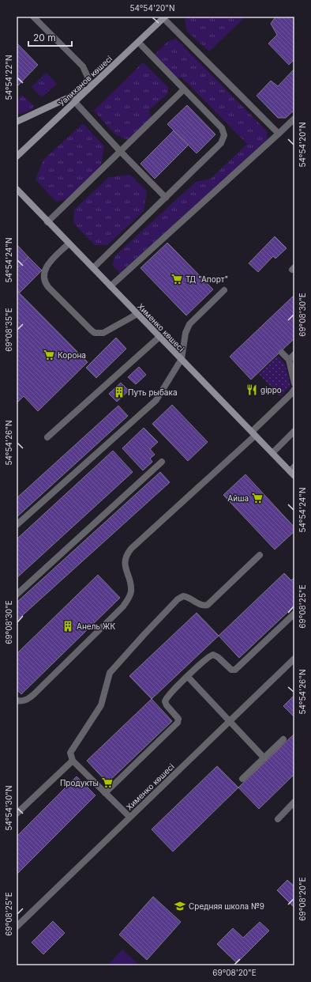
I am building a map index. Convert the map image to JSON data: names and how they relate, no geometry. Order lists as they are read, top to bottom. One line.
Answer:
{"streets":{"main road":["Уәлиханов көшесі","Хименко көшесі"]},"places":{"supermarket":["ТД \"Апорт\"","Корона","Айша","Продукты"],"restaurant":["gippo"],"building":["Путь рыбака","Анель ЖК"],"school or university":["Средняя школа №9"]},"scale_bar":"20 m","coordinates":["54°54'20\"N","54°54'22\"N","54°54'24\"N","69°08'30\"E","69°08'35\"E","54°54'26\"N","69°08'25\"E","54°54'30\"N","69°08'20\"E"]}
